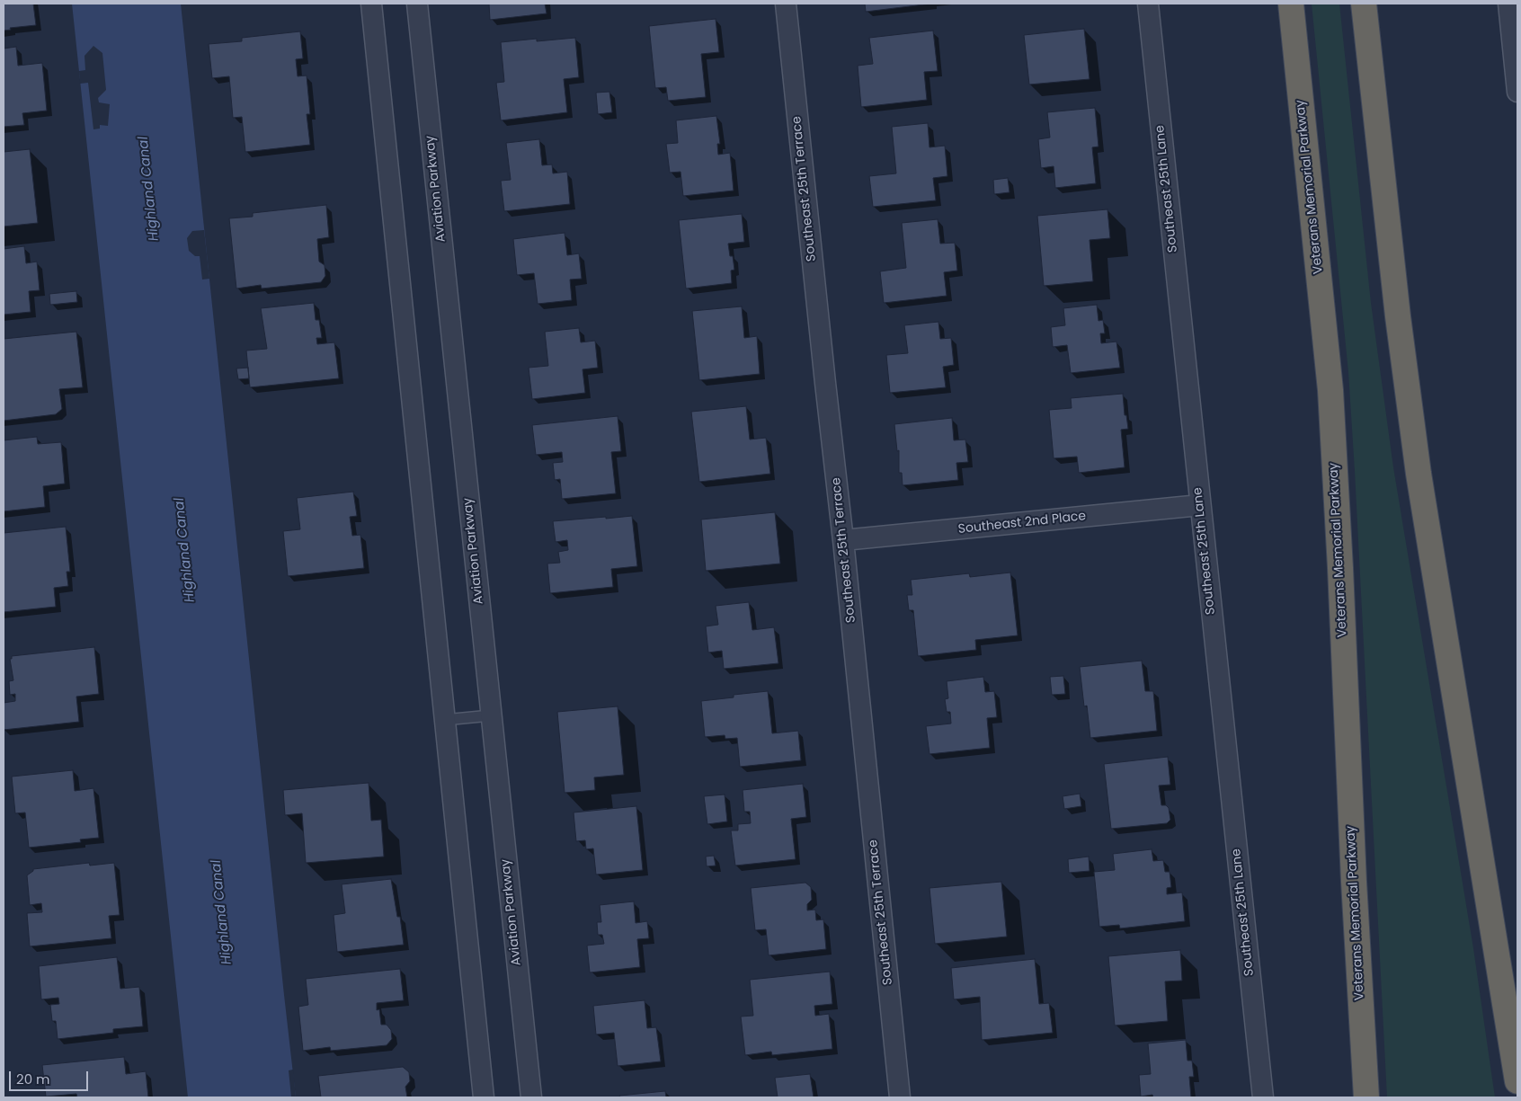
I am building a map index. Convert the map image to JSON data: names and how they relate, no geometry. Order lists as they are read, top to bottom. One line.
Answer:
{"streets":{"highway":["Veterans Memorial Parkway"],"street":["Aviation Parkway","Southeast 25th Terrace","Southeast 25th Lane","Southeast 2nd Place"]},"crossings":[["Southeast 25th Terrace","Southeast 2nd Place"],["Southeast 25th Lane","Southeast 2nd Place"]],"water":["Highland Canal"],"scale_bar":"20 m"}
